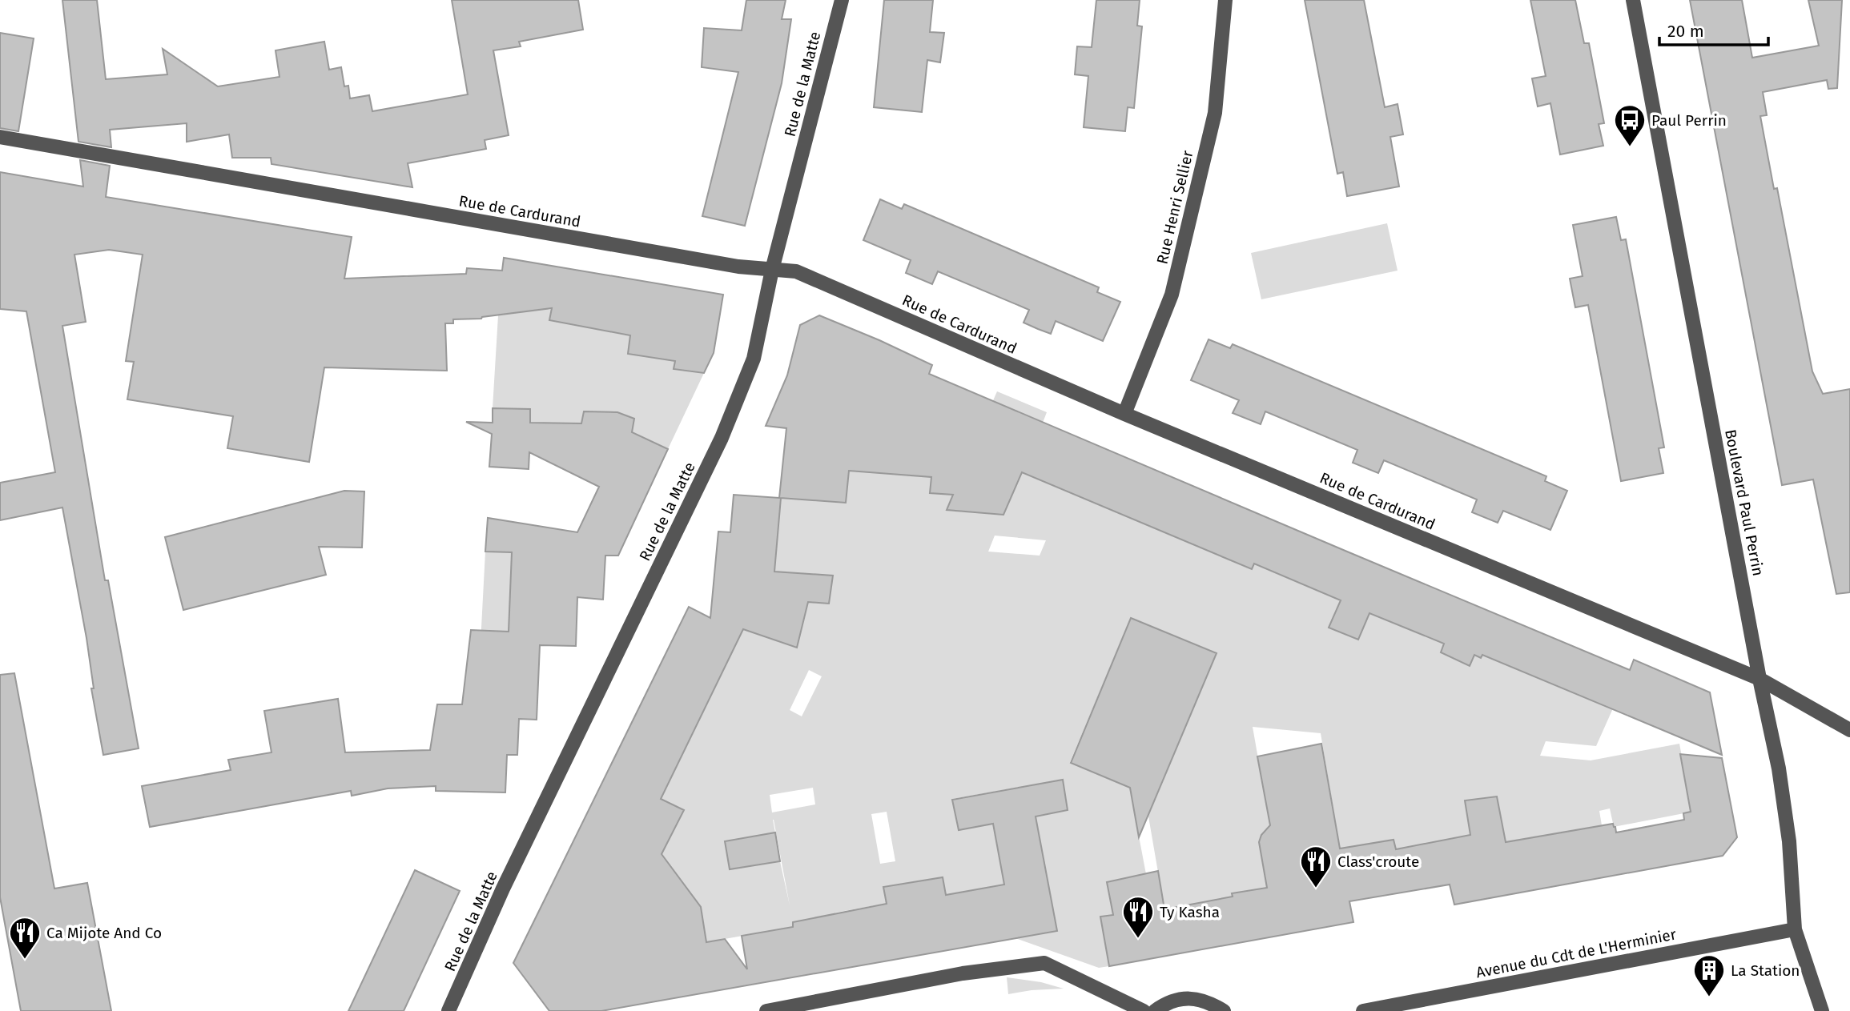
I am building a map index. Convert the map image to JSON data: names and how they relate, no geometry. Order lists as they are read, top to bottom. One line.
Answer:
{"streets":{"street":["Rue de la Matte","Rue Henri Sellier","Rue de Cardurand","Boulevard Paul Perrin","Avenue du Cdt de L'Herminier"]},"crossings":[["Rue de la Matte","Rue de Cardurand"],["Rue Henri Sellier","Rue de Cardurand"],["Rue de Cardurand","Boulevard Paul Perrin"],["Boulevard Paul Perrin","Avenue du Cdt de L'Herminier"]],"places":{"bus stop":["Paul Perrin"],"restaurant":["Class'croute","Ty Kasha","Ca Mijote And Co"],"building":["La Station"]},"scale_bar":"20 m"}
